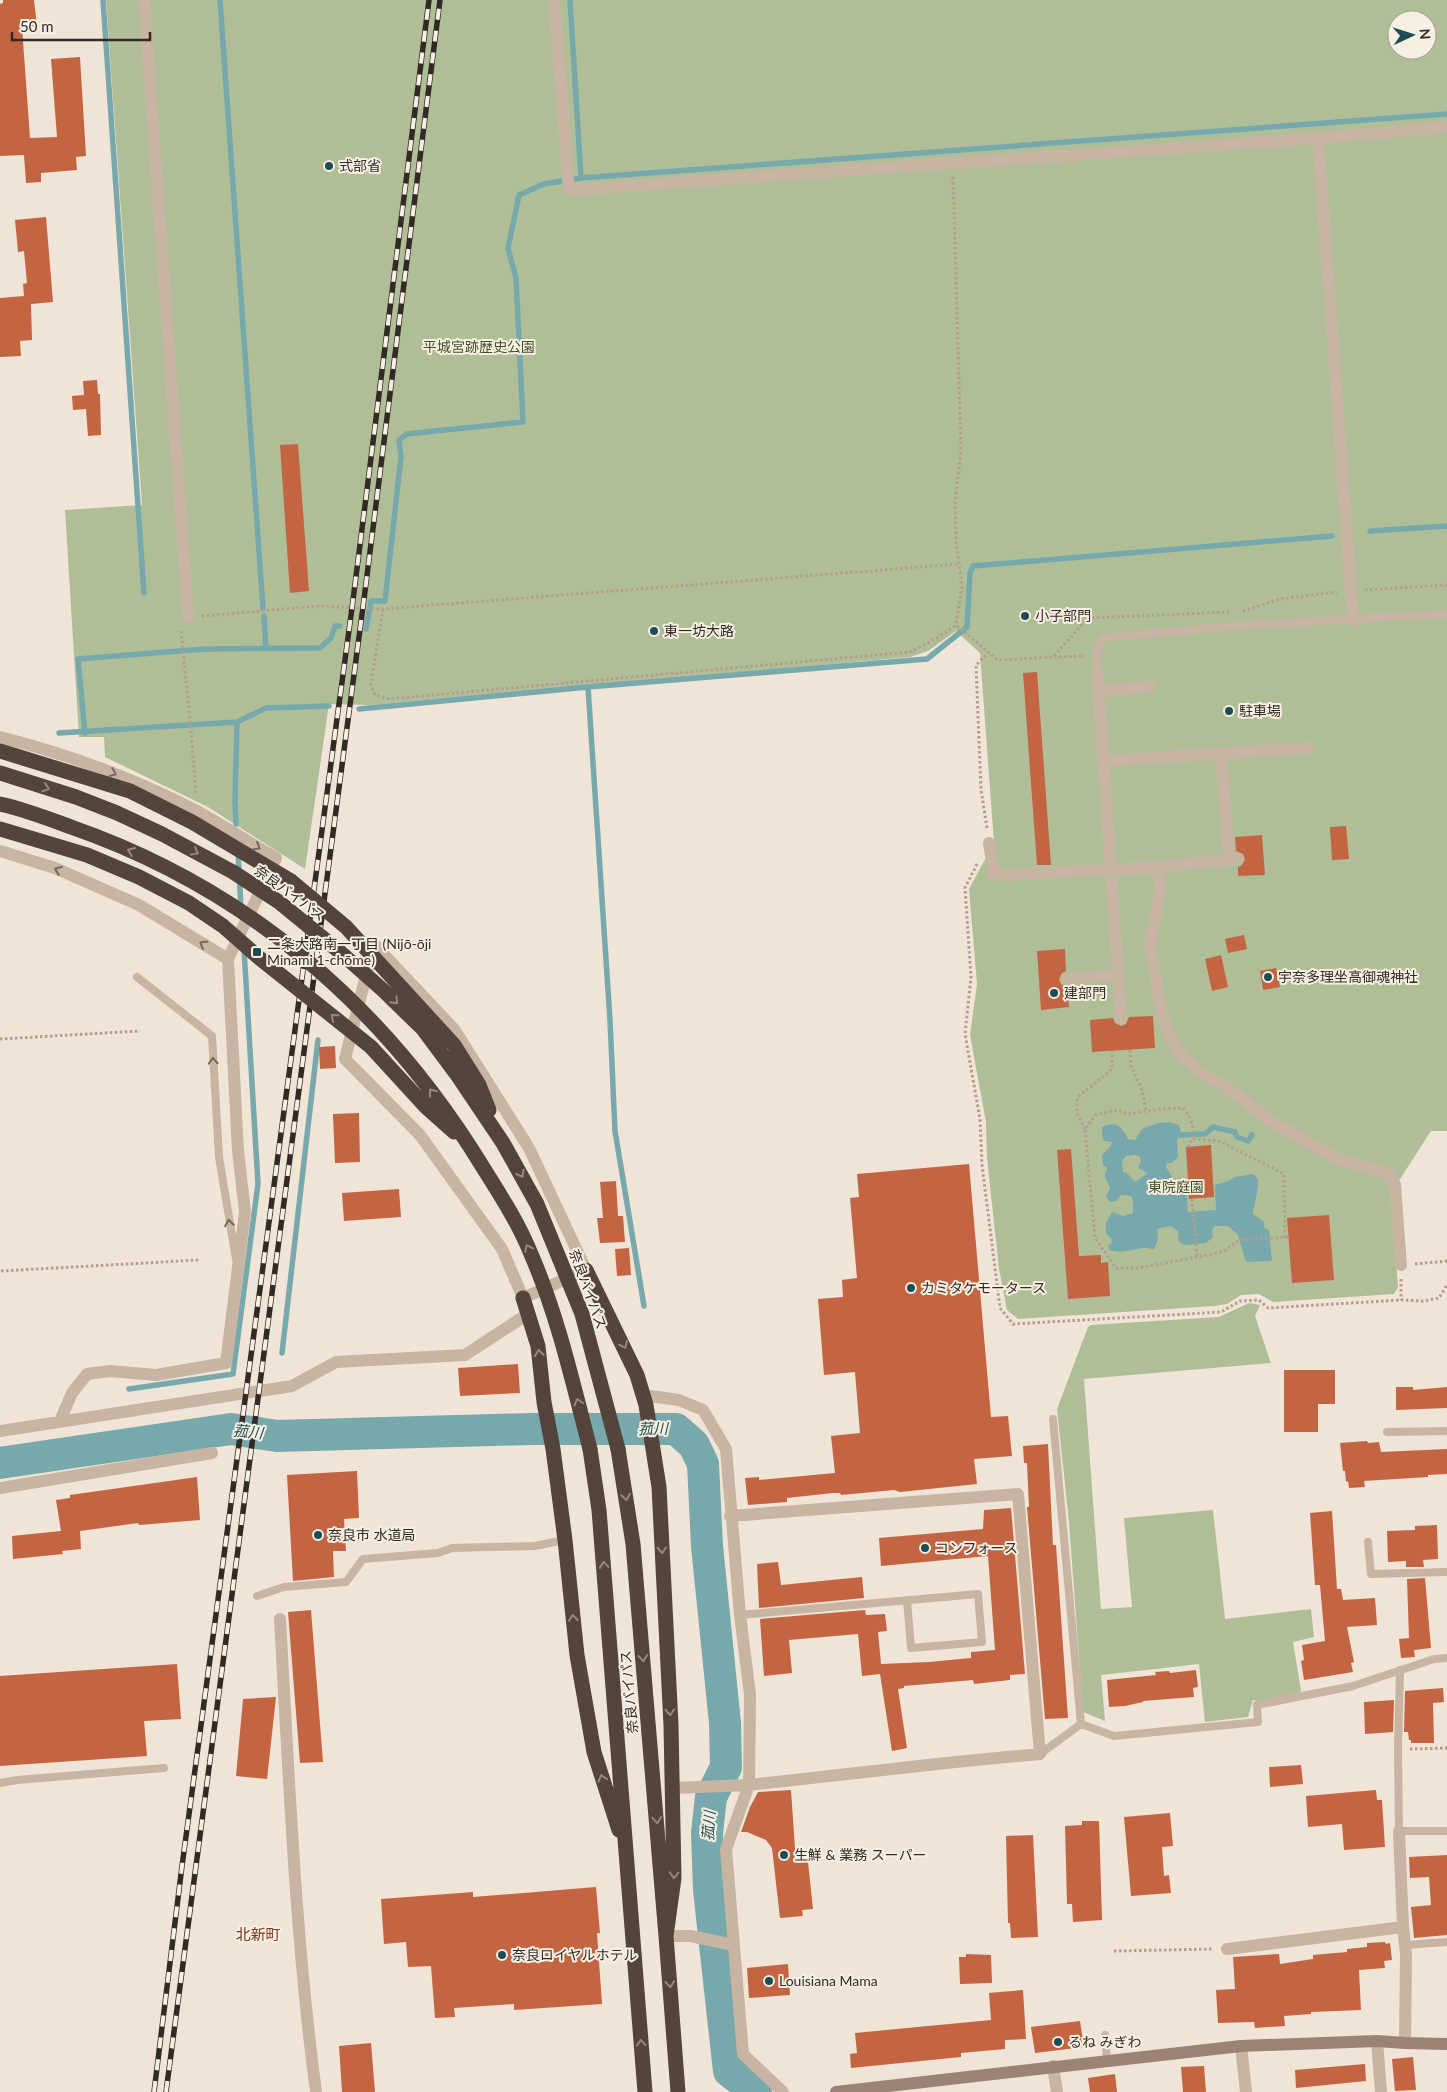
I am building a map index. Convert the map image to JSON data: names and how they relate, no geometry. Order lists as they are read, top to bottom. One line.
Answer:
{"streets":{"highway":["奈良バイパス"]},"districts":["北新町"],"water":["菰川"],"parks":["平城宮跡歴史公園","東院庭園"],"places":{"other":["式部省","小子部門","東一坊大路","駐車場","宇奈多理坐高御魂神社","建部門","カミタケモータース","奈良市 水道局","コンフォース","生鮮 & 業務 スーパー","奈良ロイヤルホテル","Louisiana Mama","るね みぎわ"],"transit":["二条大路南一丁目 (Nijō-ōji Minami 1-chōme)"]},"scale_bar":"50 m","north":"right"}
